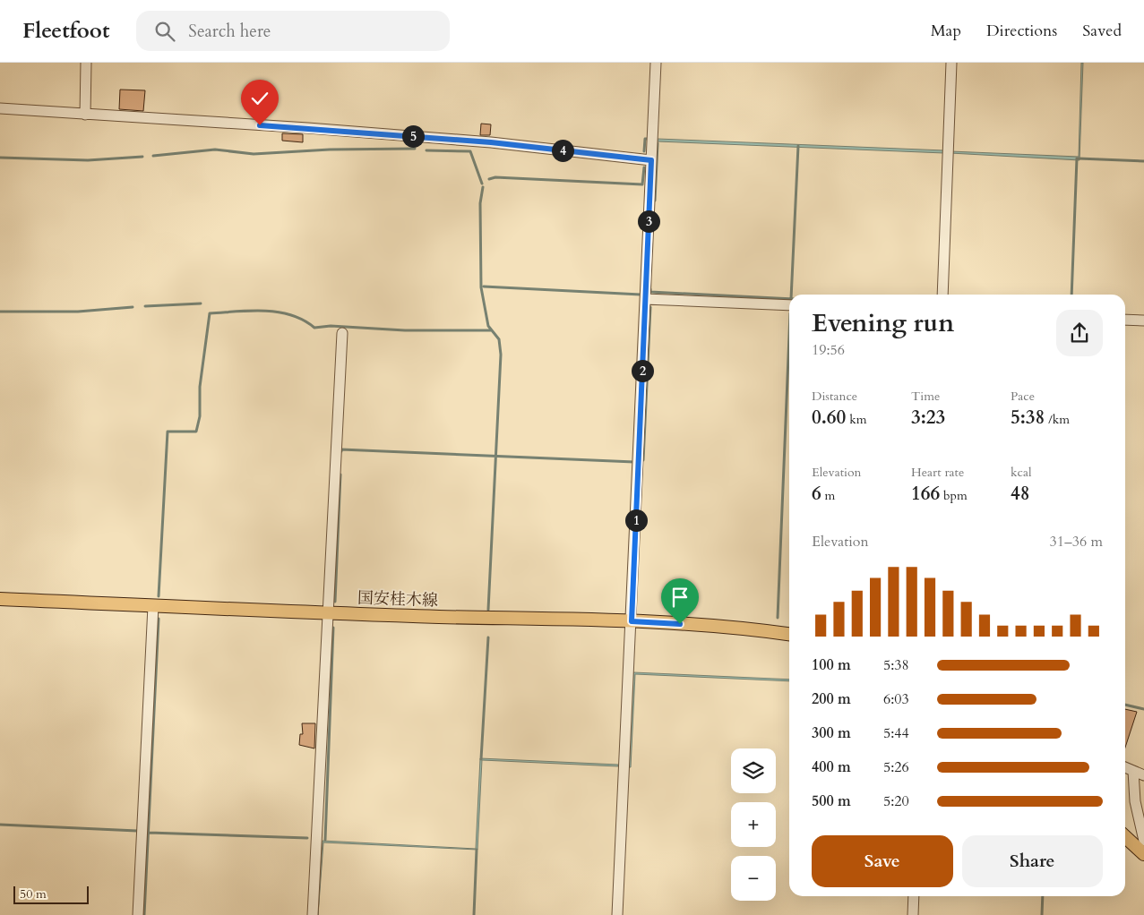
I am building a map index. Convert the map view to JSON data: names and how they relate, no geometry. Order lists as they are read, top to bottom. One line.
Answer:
{"streets":{"main road":["国安桂木線"]},"scale_bar":"50 m","page":{"header":"Fleetfoot","search":"Search here","nav":["Map","Directions","Saved"],"pins":["5","4","3","2","1"],"heading":["Evening run","19:56"],"stats":[["Distance","0.60 km"],["Time","3:23"],["Pace","5:38 /km"],["Elevation","6 m"],["Heart rate","166 bpm"],["kcal","48"]],"chart":["Elevation","31–36 m"],"list":[{"name":"100 m","note":"5:38"},{"name":"200 m","note":"6:03"},{"name":"300 m","note":"5:44"},{"name":"400 m","note":"5:26"},{"name":"500 m","note":"5:20"}],"map_buttons":["+","−"],"buttons":["Save","Share"],"scale":"50 m"}}
